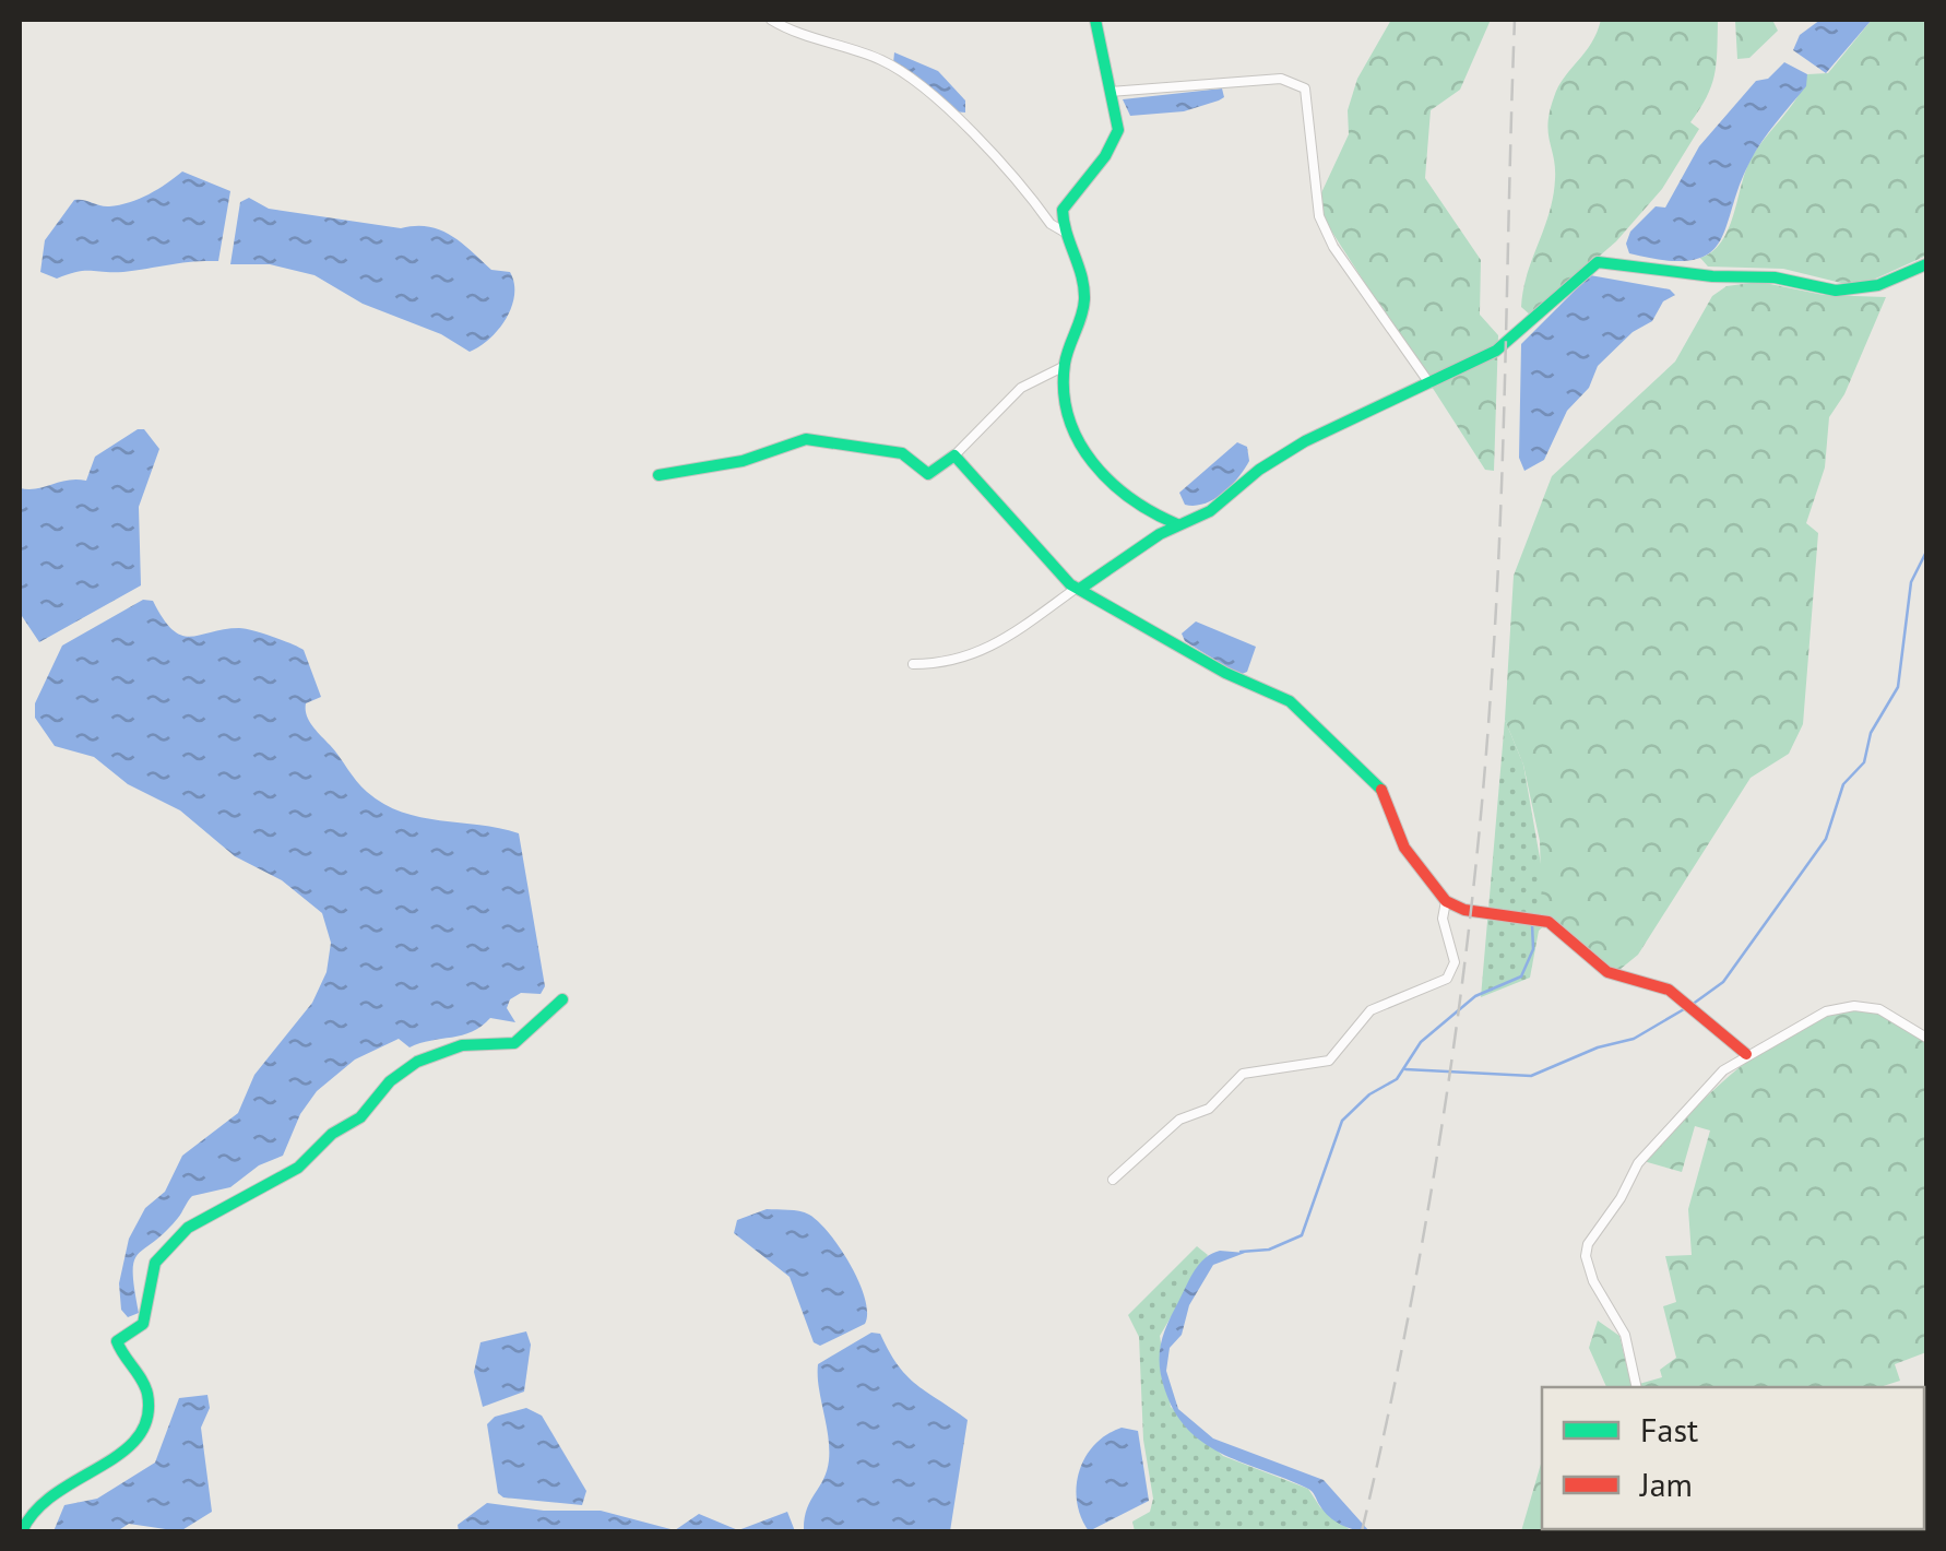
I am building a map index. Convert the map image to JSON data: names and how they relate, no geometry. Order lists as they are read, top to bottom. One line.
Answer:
{"legend":["Fast","Jam"]}
